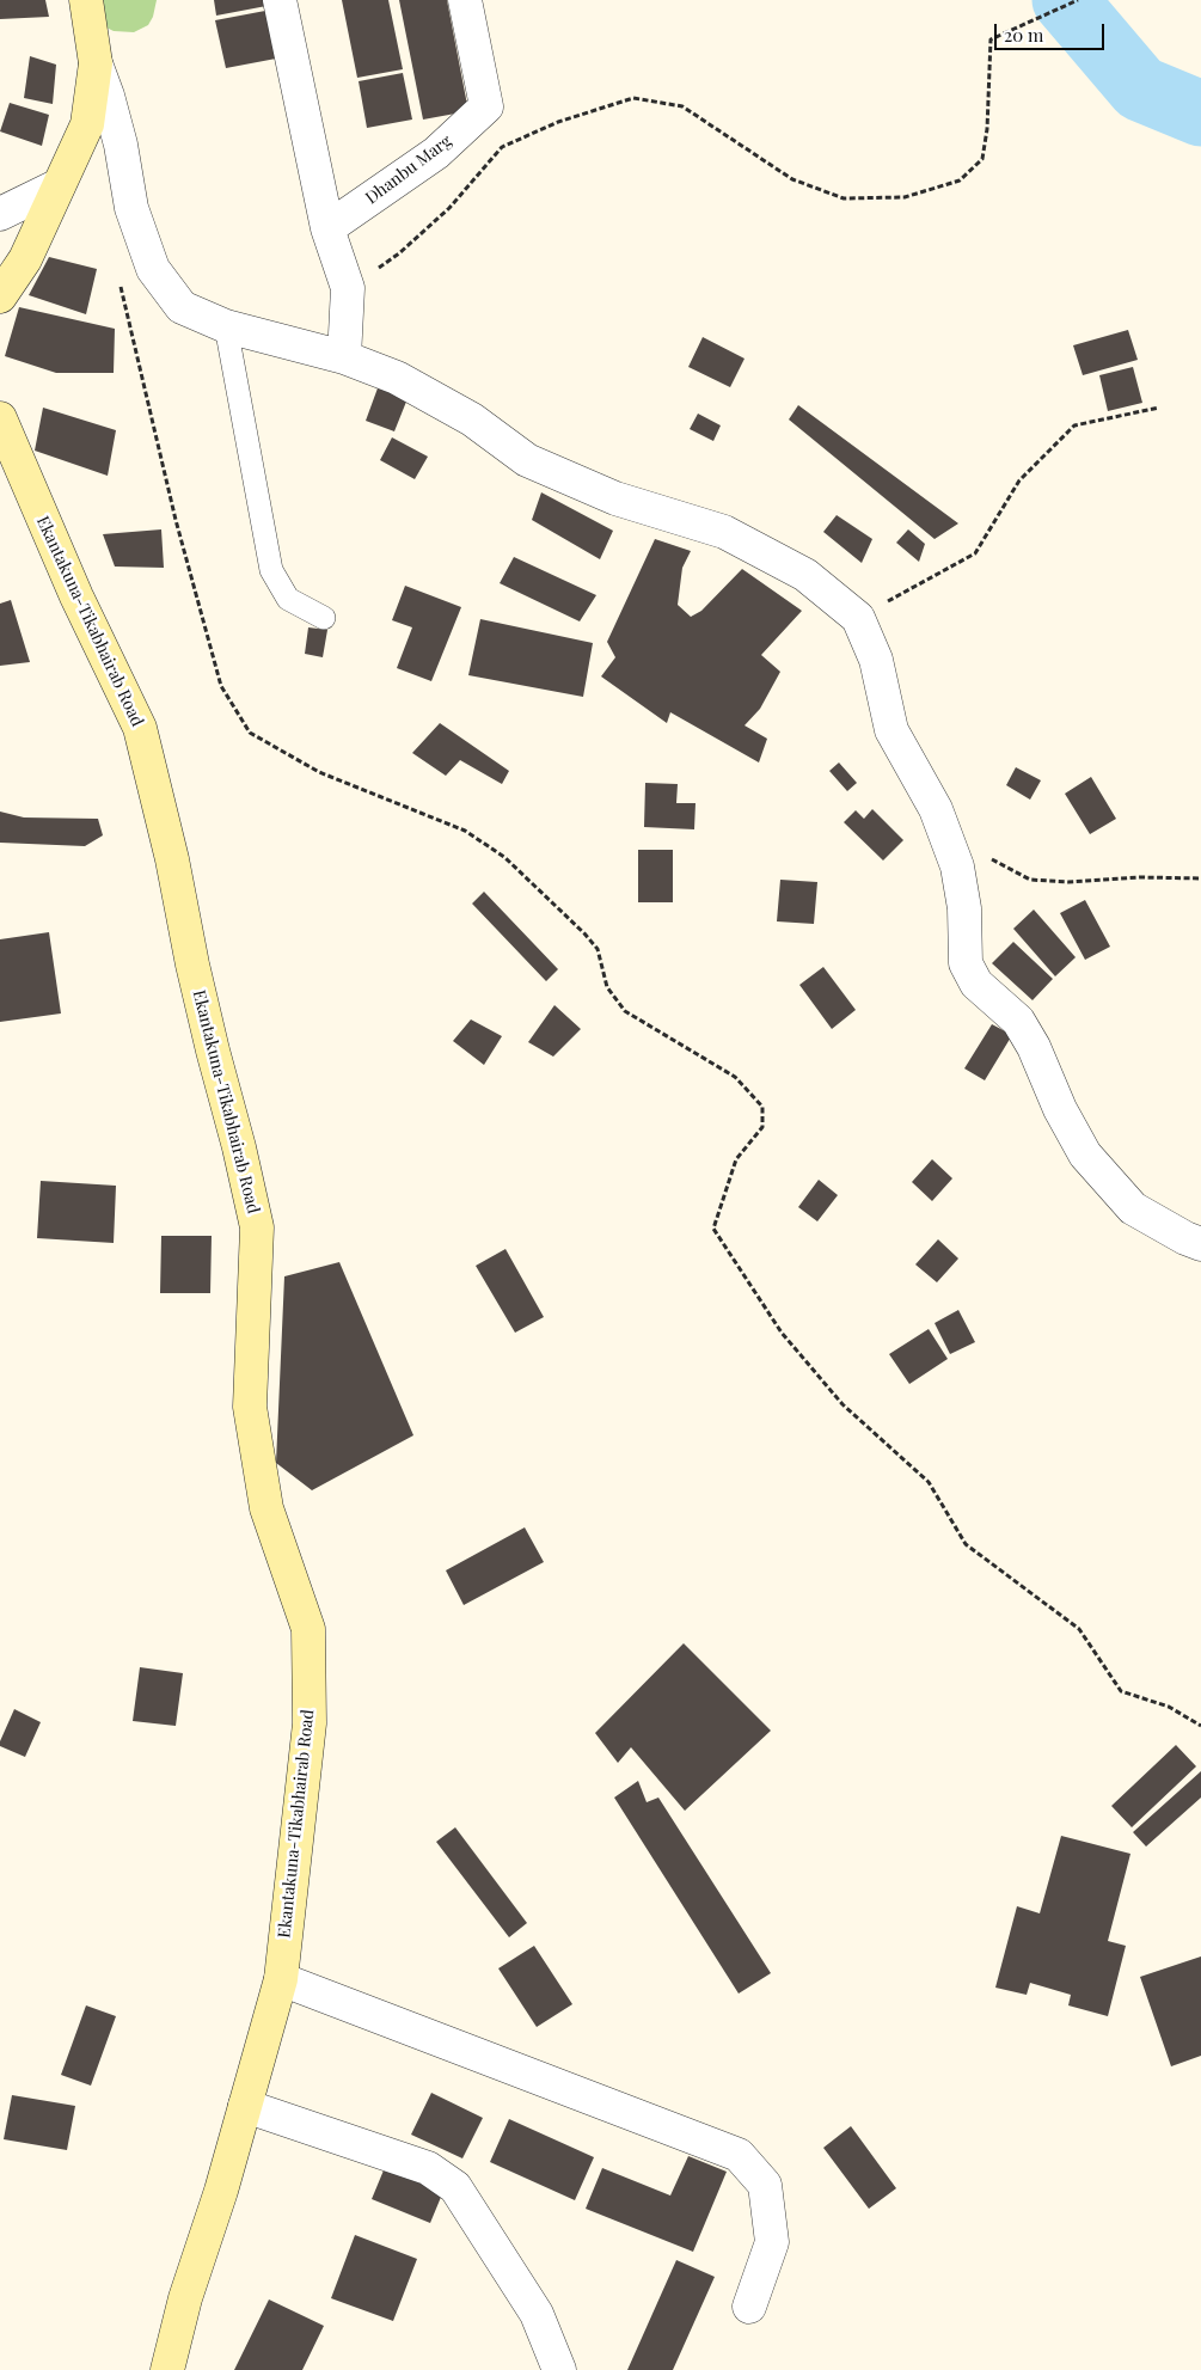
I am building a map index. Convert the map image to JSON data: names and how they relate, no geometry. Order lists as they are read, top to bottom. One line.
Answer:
{"streets":{"main road":["Ekantakuna-Tikabhairab Road"],"street":["Dhanbu Marg"]},"scale_bar":"20 m"}
